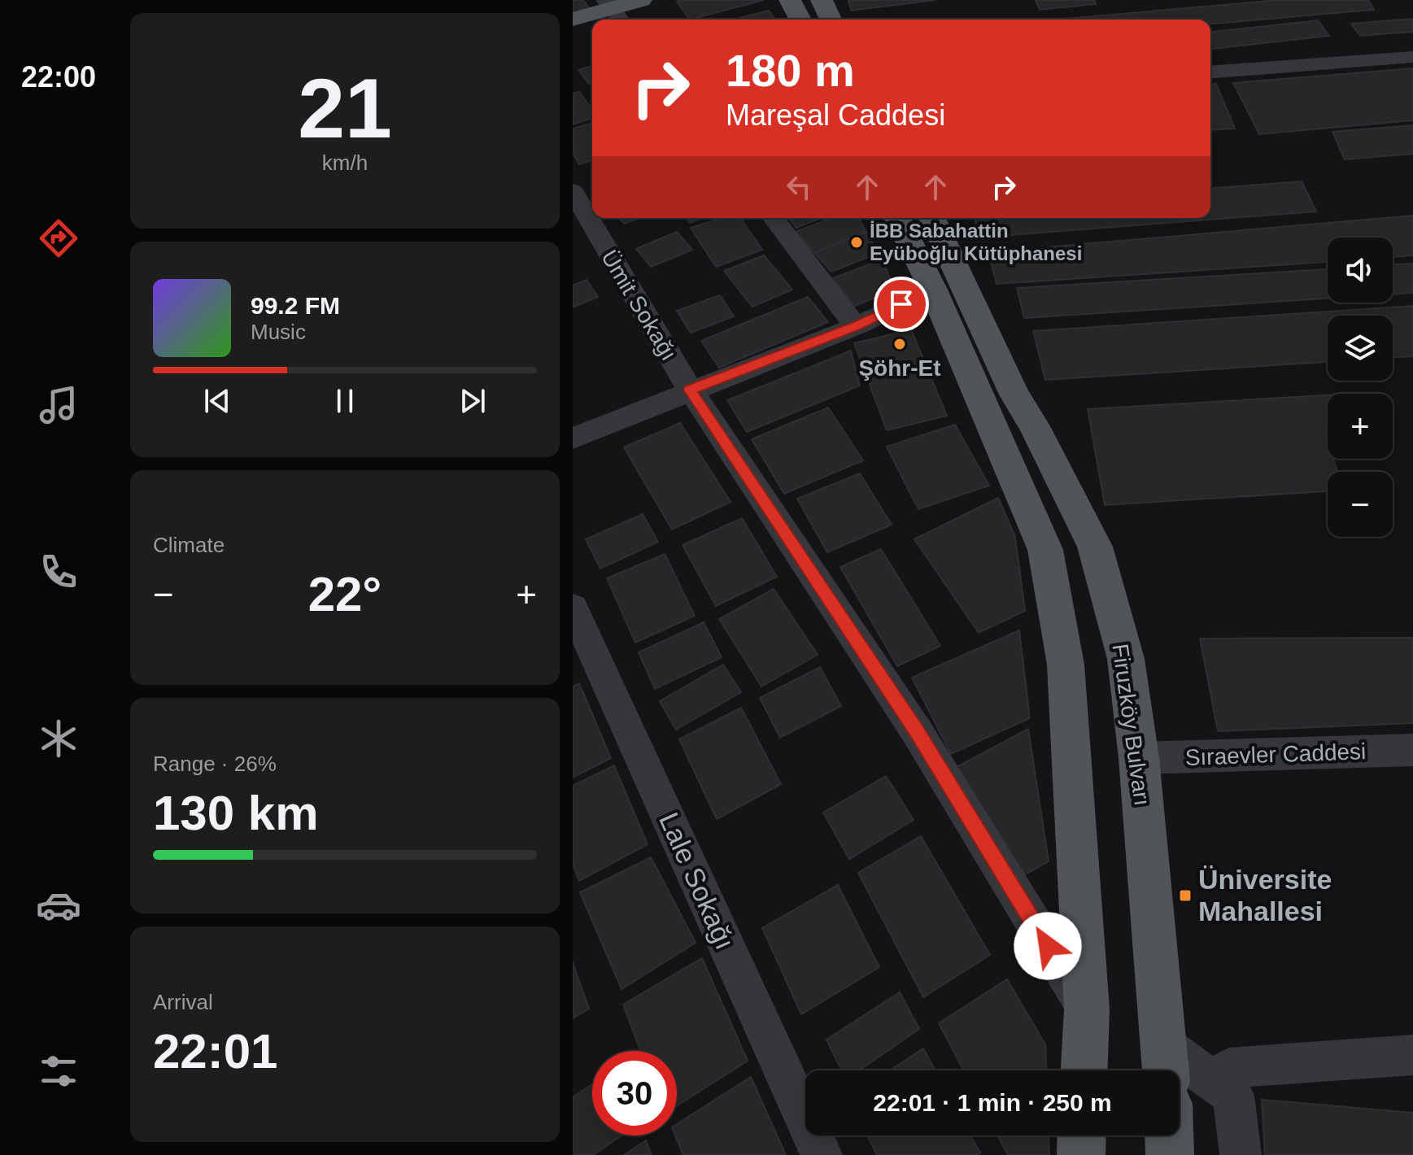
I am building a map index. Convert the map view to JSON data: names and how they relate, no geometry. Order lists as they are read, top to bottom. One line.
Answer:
{"streets":{"main road":["Firuzköy Bulvarı"],"street":["Ümit Sokağı","Sıraevler Caddesi","Lale Sokağı"]},"crossings":[["Firuzköy Bulvarı","Sıraevler Caddesi"]],"places":{"other":["İBB Sabahattin Eyüboğlu Kütüphanesi","Şöhr-Et"],"transit":["Üniversite Mahallesi"]},"page":{"tabs":"22:00","tile":[["21","km/h"],"Climate",["Range · 26%","130 km"],["Arrival","22:01"]],"turn":["180 m","Mareşal Caddesi"],"map_buttons":["+","−"],"song":["99.2 FM","Music"],"heat":["−","22°","+"],"limit":"30","trip":"22:01 · 1 min · 250 m"}}
